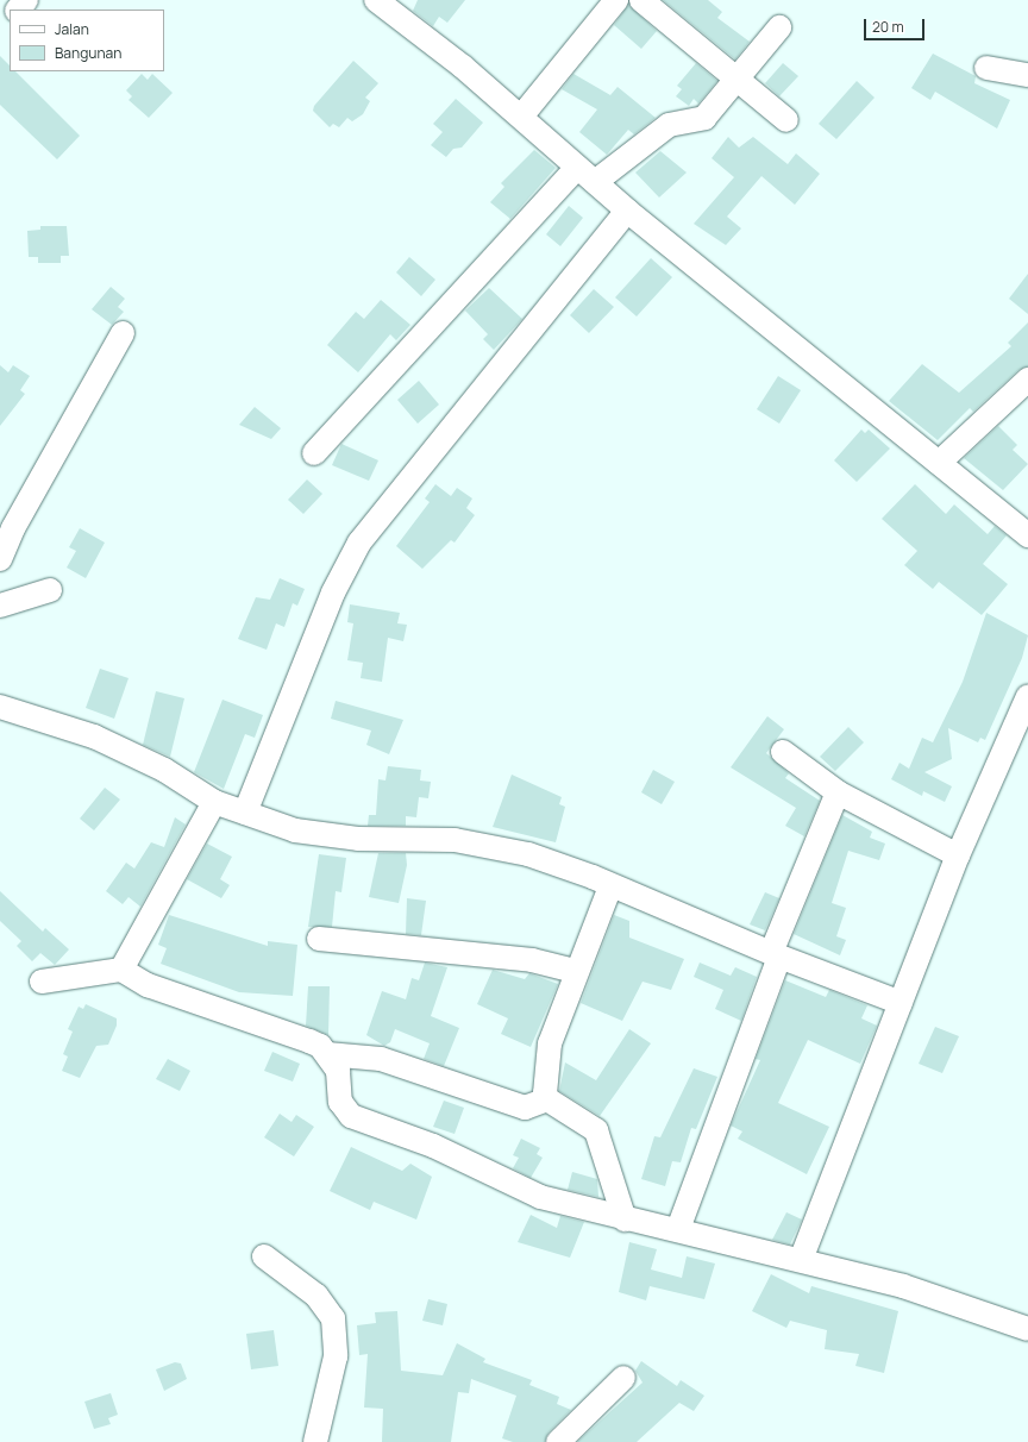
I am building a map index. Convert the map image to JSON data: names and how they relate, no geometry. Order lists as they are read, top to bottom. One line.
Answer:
{"legend":["Jalan","Bangunan"],"scale_bar":"20 m"}
